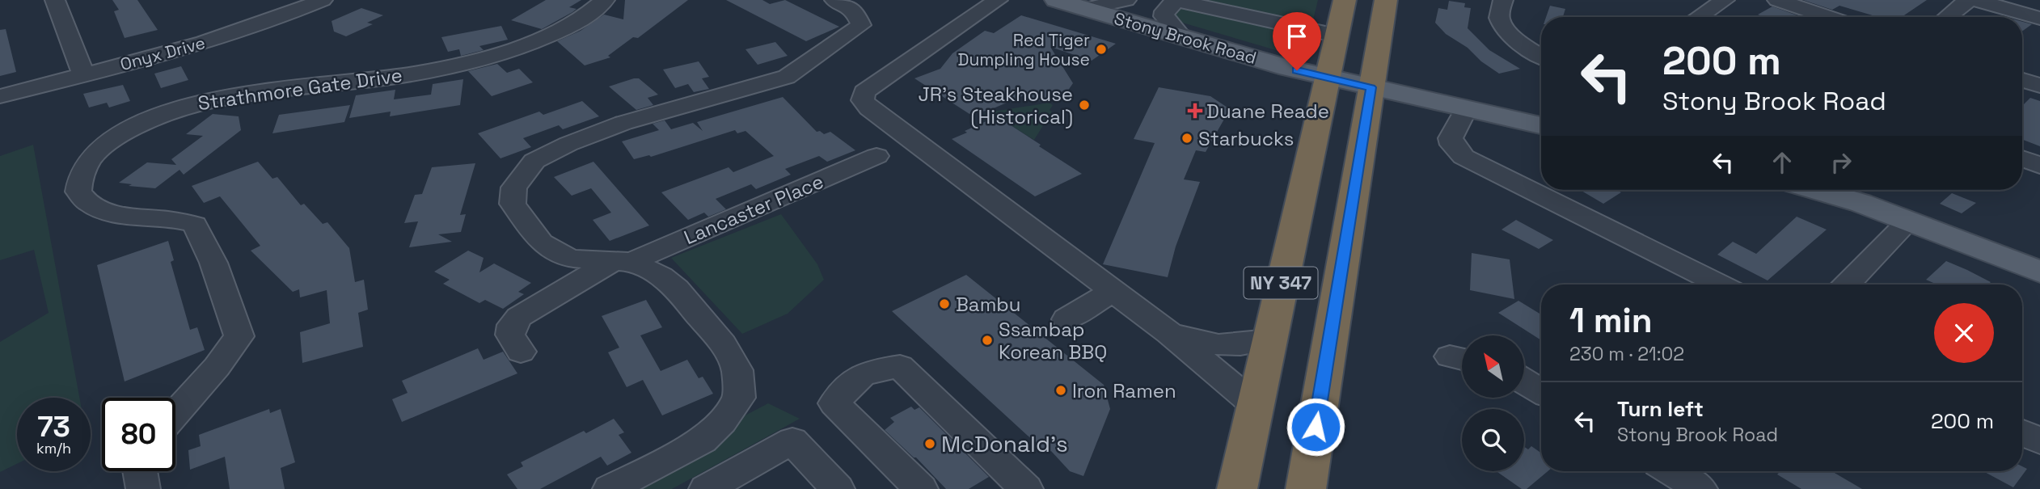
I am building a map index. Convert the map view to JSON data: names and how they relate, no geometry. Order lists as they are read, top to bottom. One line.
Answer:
{"streets":{"highway":["NY 347"],"main road":["Stony Brook Road"],"street":["Onyx Drive","Strathmore Gate Drive","Lancaster Place"]},"crossings":[["Stony Brook Road","NY 347"]],"places":{"other":["Red Tiger Dumpling House","JR's Steakhouse (Historical)","Starbucks","Bambu","Ssambap Korean BBQ","Iron Ramen","McDonald's"],"health":["Duane Reade"]},"north":"top left","page":{"turn":["200 m","Stony Brook Road"],"heading":["1 min","230 m · 21:02"],"list":[{"name":"Turn left","note":"Stony Brook Road","value":"200 m"}],"speed":"73 km/h","limit":"80"}}
